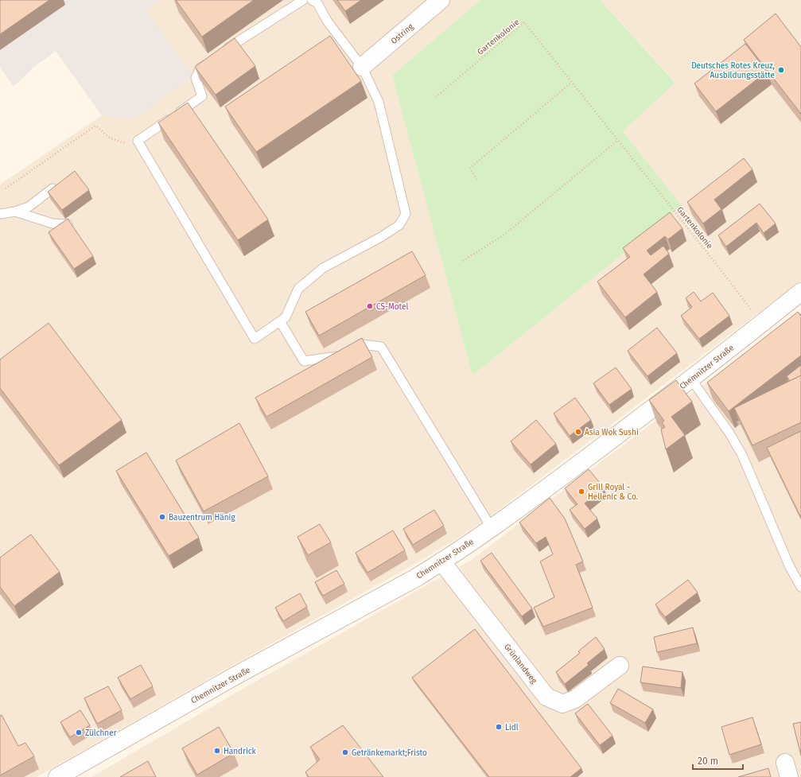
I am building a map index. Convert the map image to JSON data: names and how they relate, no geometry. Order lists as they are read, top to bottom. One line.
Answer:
{"streets":{"street":["Ostring","Chemnitzer Straße","Grünlandweg"],"path":["Gartenkolonie"]},"crossings":[["Gartenkolonie","Chemnitzer Straße"],["Chemnitzer Straße","Grünlandweg"]],"places":["Deutsches Rotes Kreuz, Ausbildungsstätte","CS-Motel","Asia Wok Sushi","Grill Royal - Hellenic & Co.","Bauzentrum Hänig","Lidl","Zülchner","Handrick","Getränkemarkt;Fristo"],"scale_bar":"20 m"}
